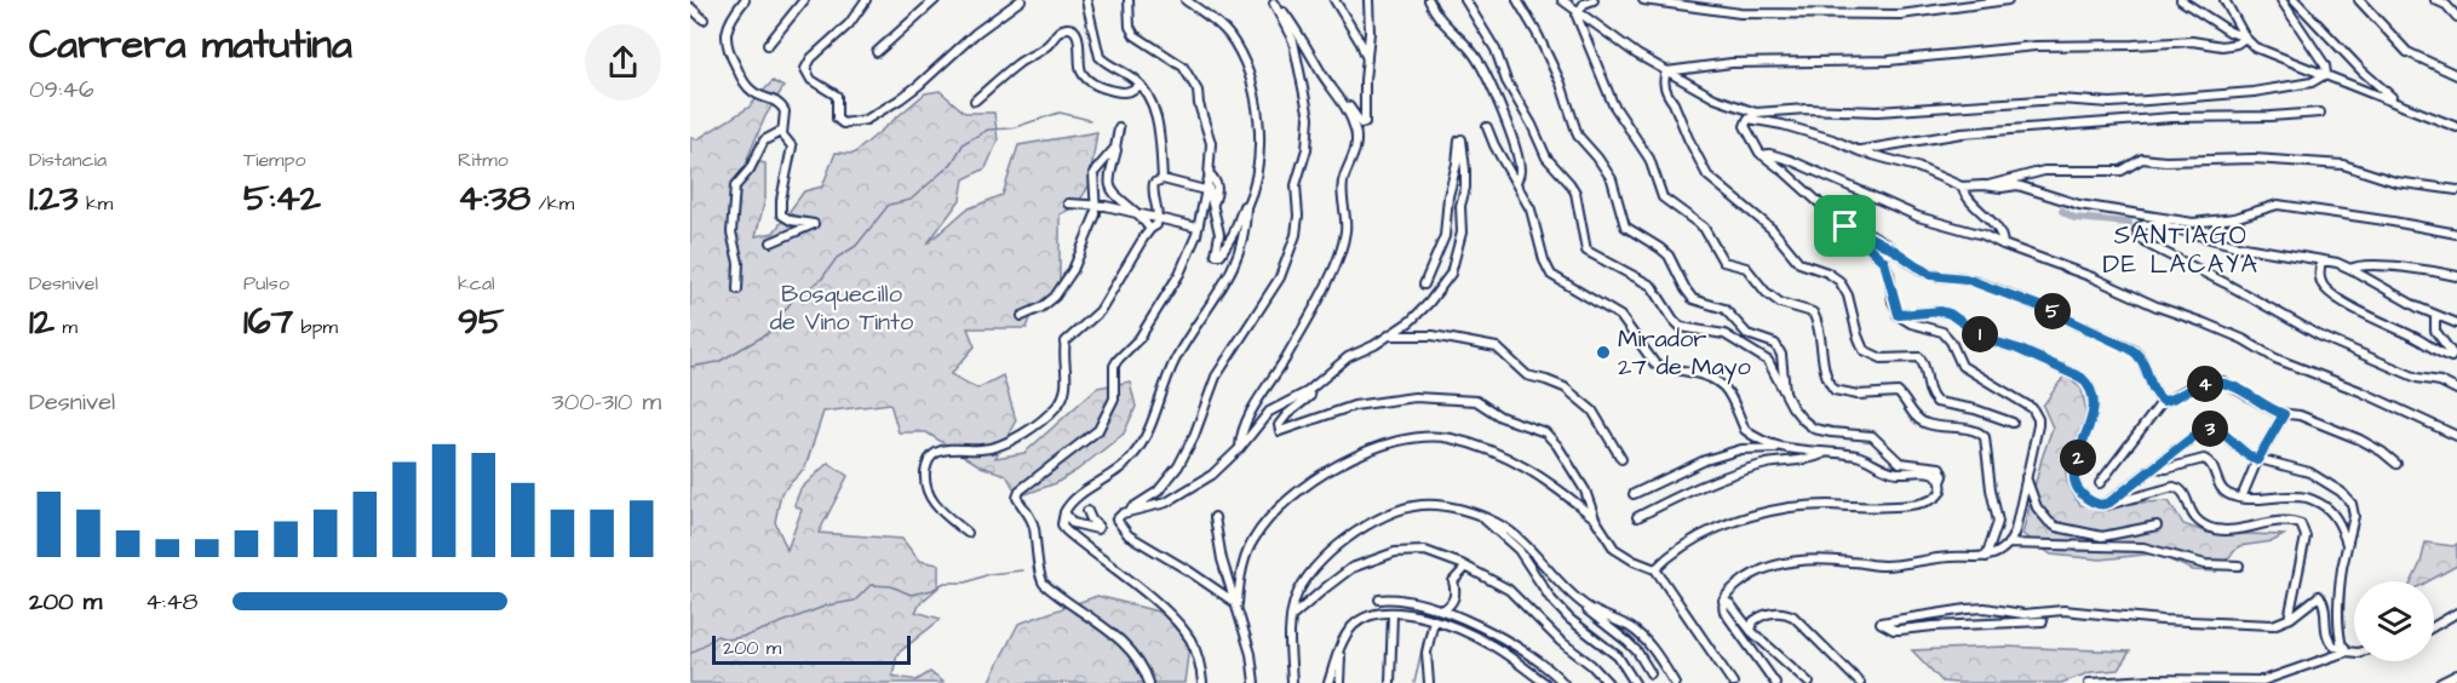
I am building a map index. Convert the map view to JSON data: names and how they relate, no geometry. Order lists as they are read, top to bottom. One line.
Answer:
{"districts":["SANTIAGO DE LACAYA"],"parks":["Bosquecillo de Vino Tinto"],"places":["Mirador 27 de Mayo"],"scale_bar":"200 m","page":{"heading":["Carrera matutina","09:46"],"stats":[["Distancia","1.23 km"],["Tiempo","5:42"],["Ritmo","4:38 /km"],["Desnivel","12 m"],["Pulso","167 bpm"],["kcal","95"]],"pins":["5","1","4","3","2"],"chart":["Desnivel","300–310 m"],"list":[{"name":"200 m","note":"4:48"}],"scale":"200 m"}}
